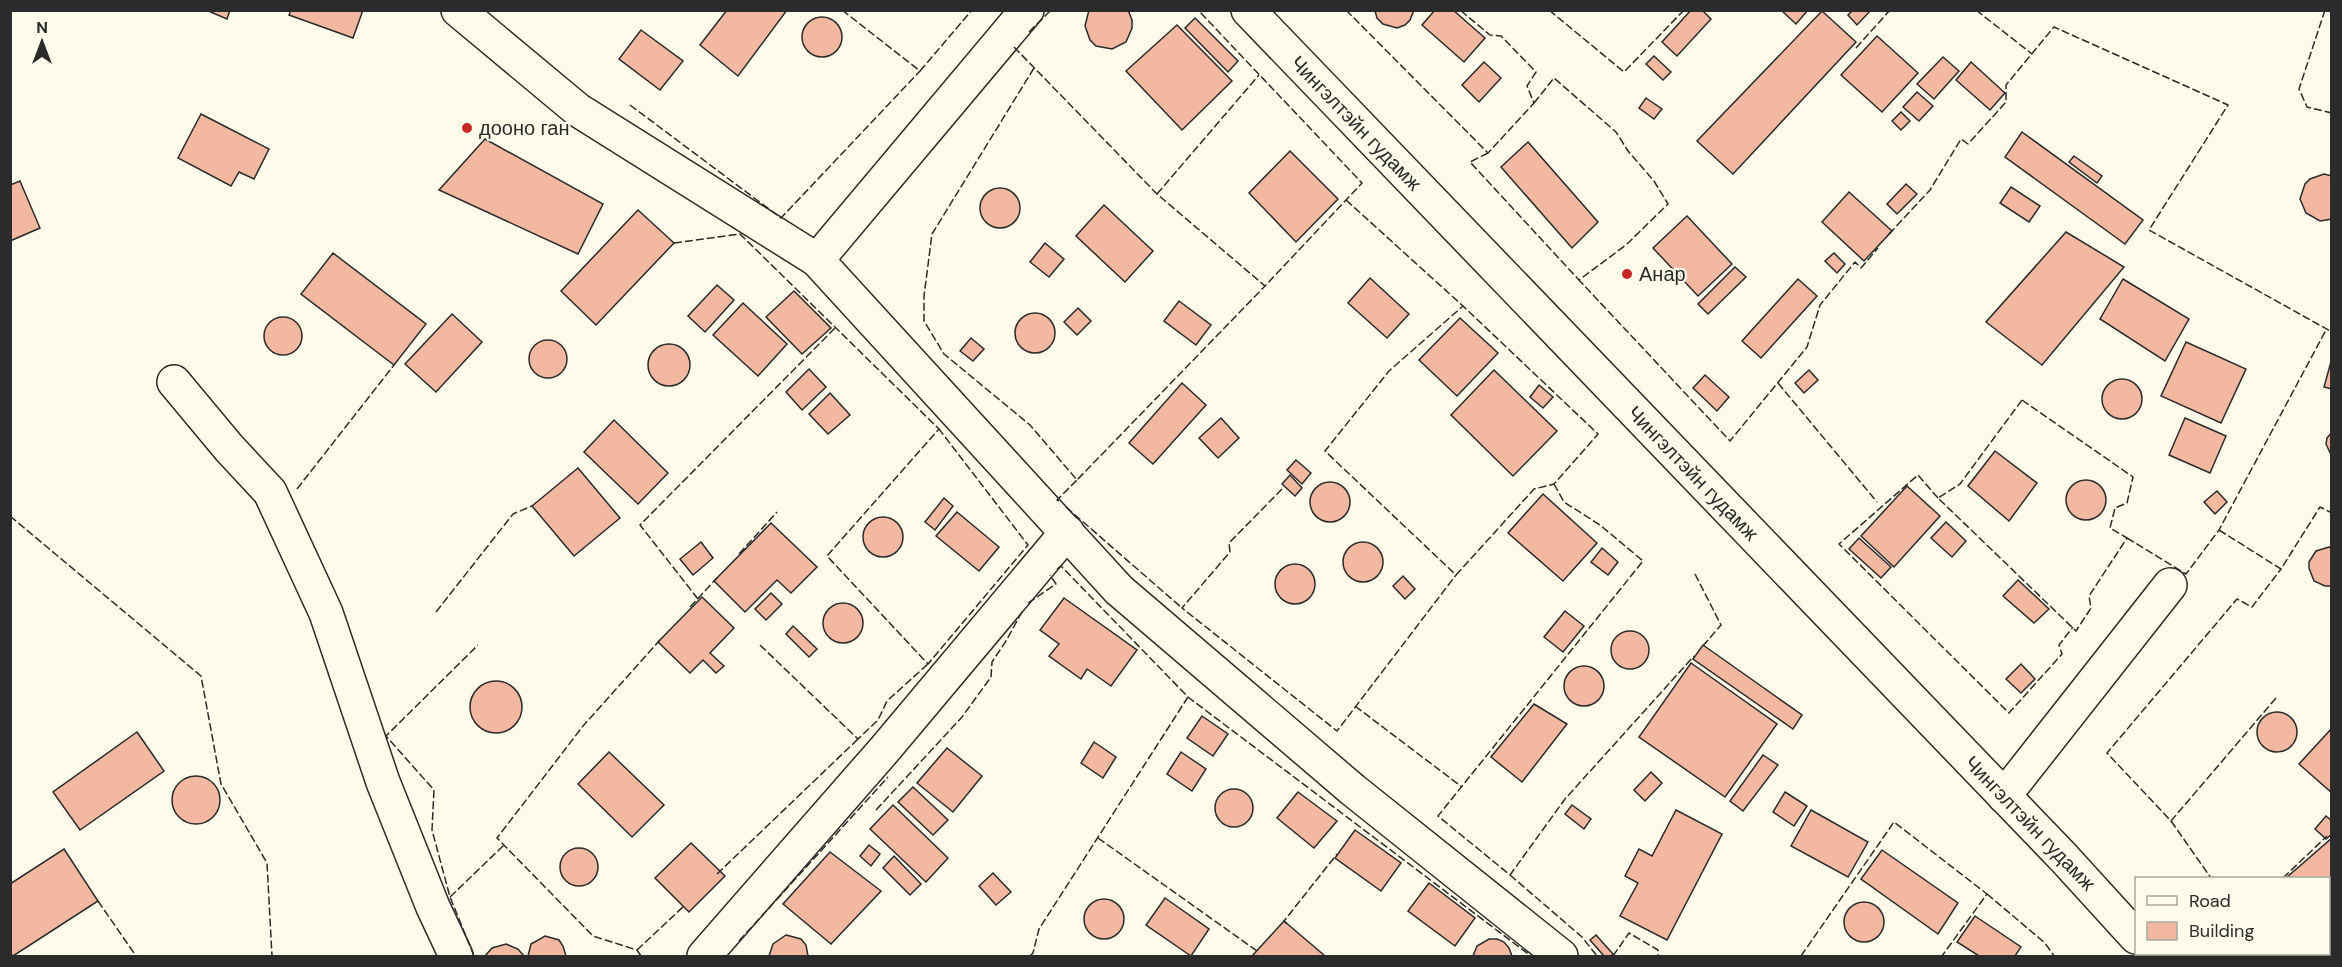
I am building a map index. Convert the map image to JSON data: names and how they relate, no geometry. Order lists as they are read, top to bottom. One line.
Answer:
{"streets":{"street":["Чингэлтэйн гудамж"]},"places":["дооно ган","Анар"],"legend":["Road","Building"],"north":"top"}
